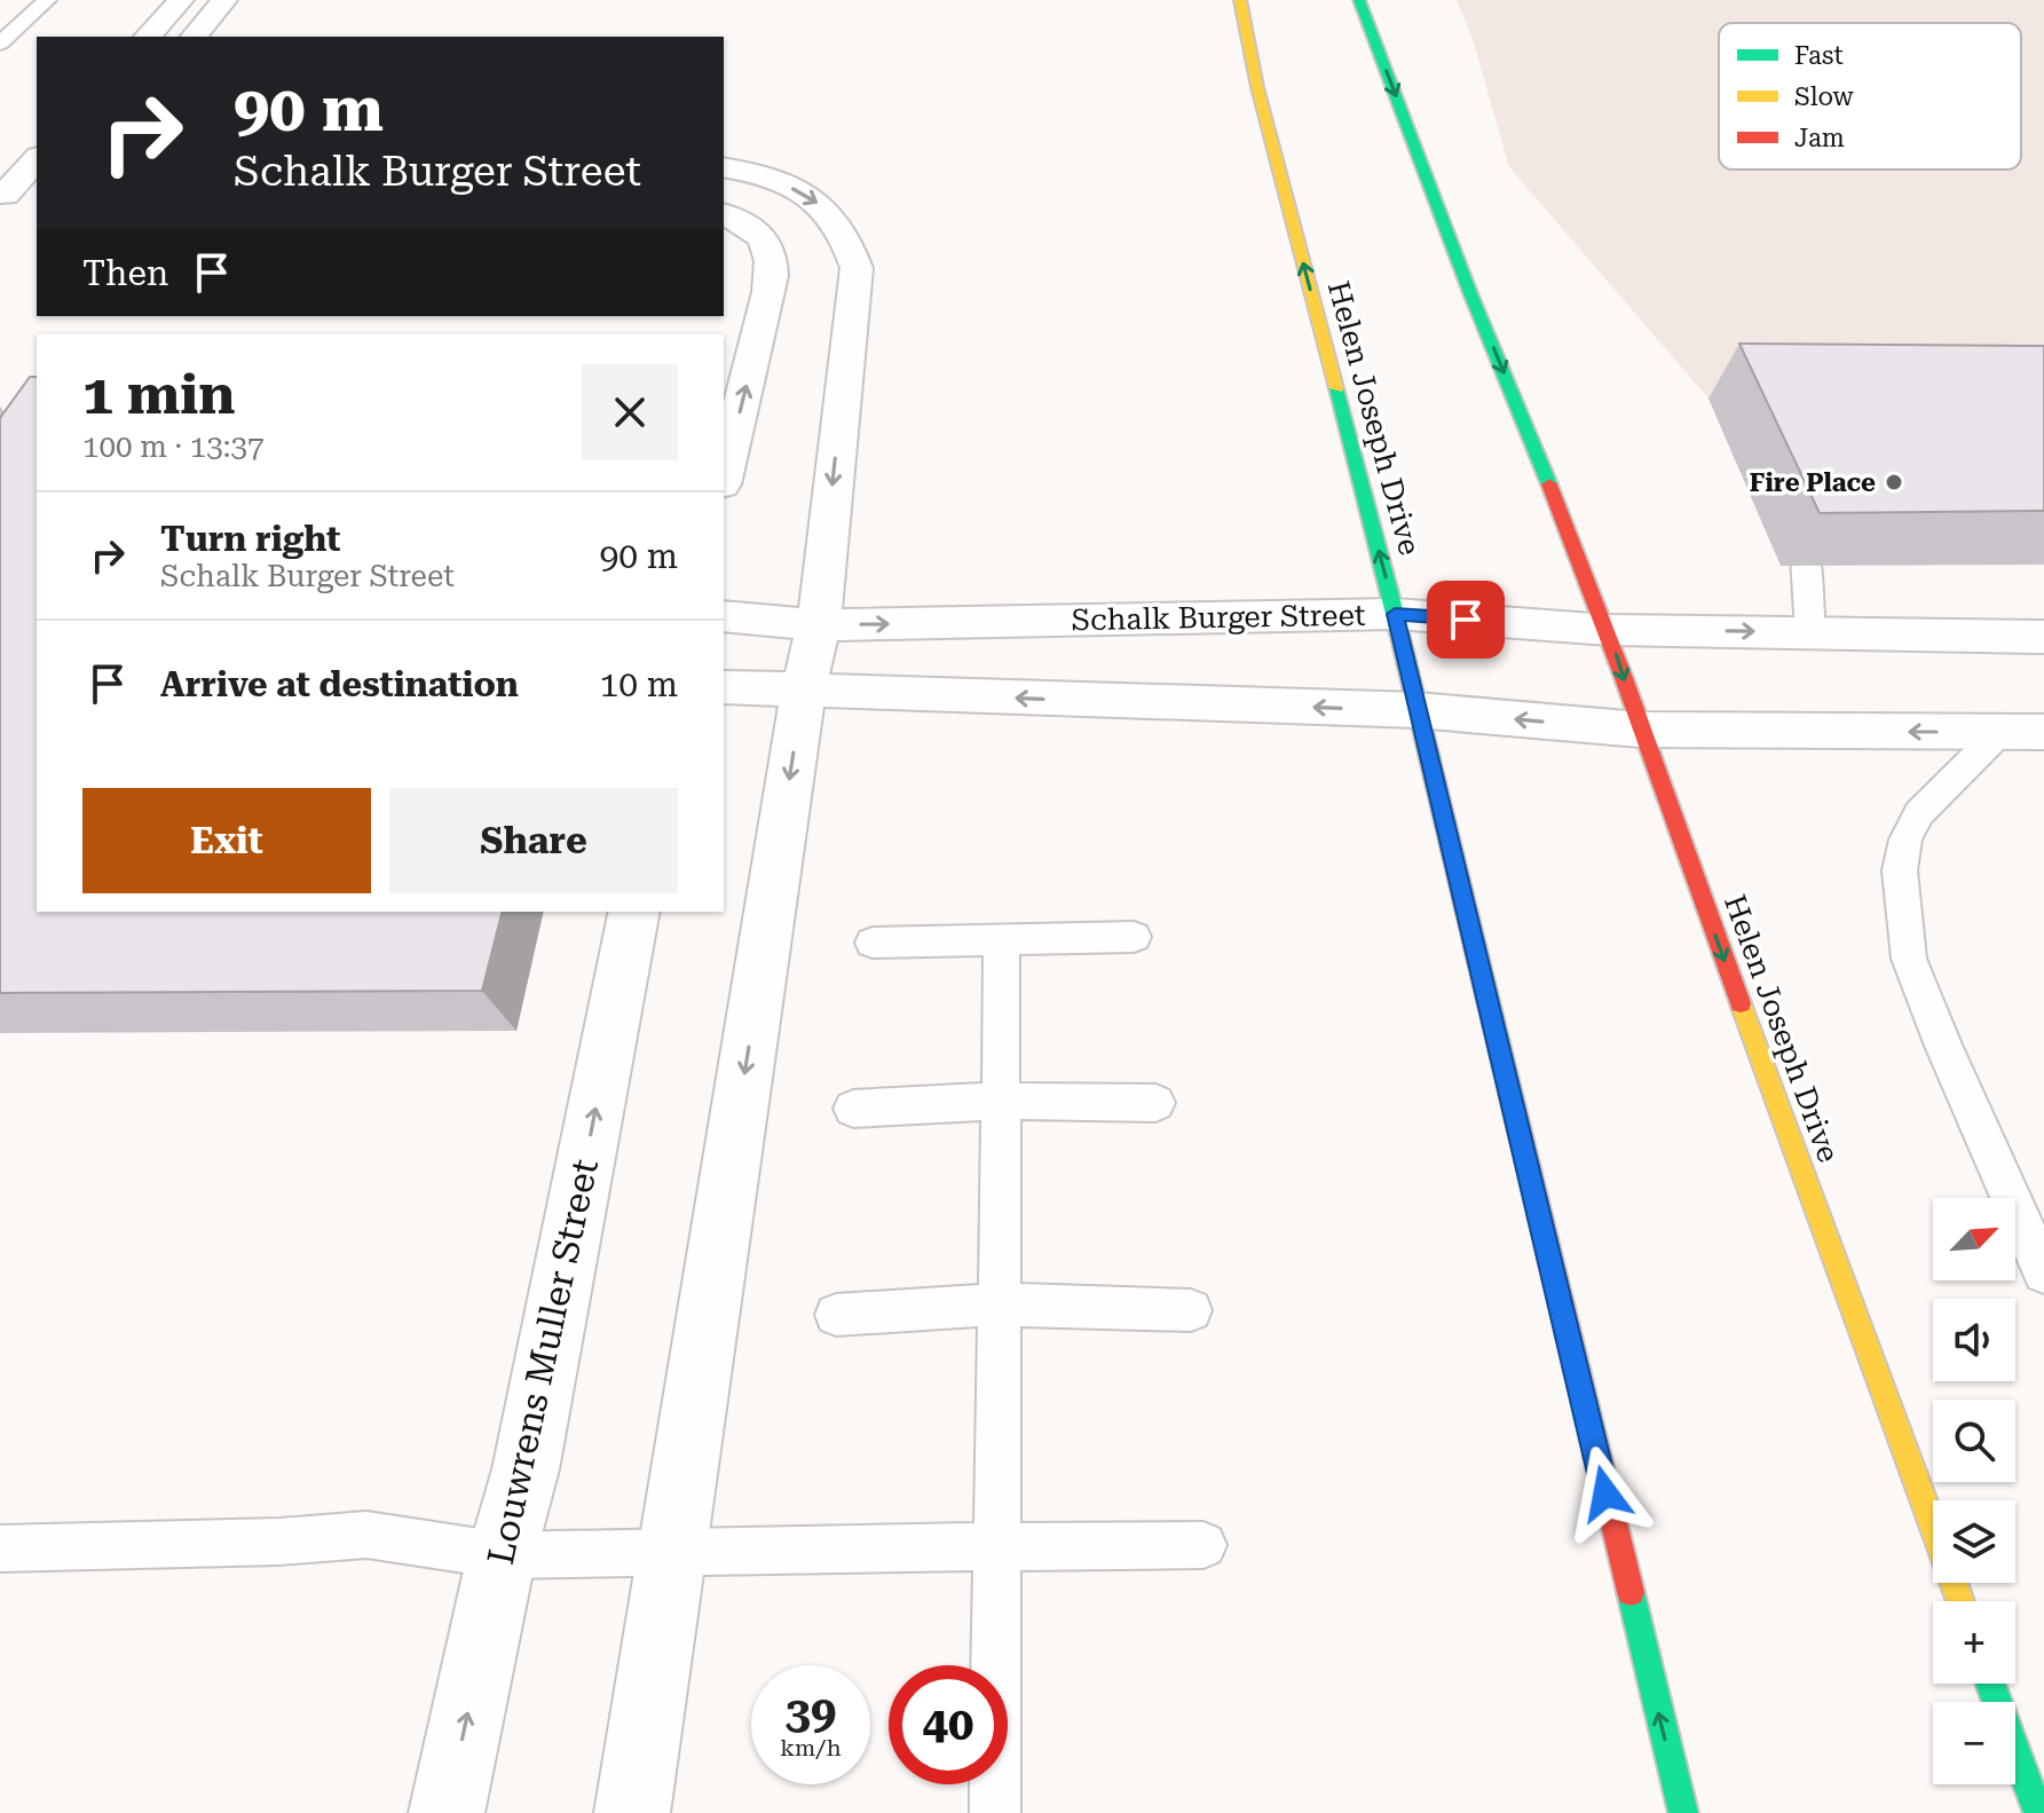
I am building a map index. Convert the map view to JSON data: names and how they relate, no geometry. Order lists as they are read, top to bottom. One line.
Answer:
{"streets":{"street":["Helen Joseph Drive","Schalk Burger Street","Louwrens Muller Street"]},"crossings":[["Helen Joseph Drive","Schalk Burger Street"]],"places":["Fire Place"],"legend":["Fast","Slow","Jam"],"north":"top right","page":{"turn":["90 m","Schalk Burger Street"],"then":"Then","heading":["1 min","100 m · 13:37"],"list":[{"name":"Turn right","note":"Schalk Burger Street","value":"90 m"},{"name":"Arrive at destination","value":"10 m"}],"buttons":["Exit","Share"],"map_buttons":["+","−"],"speed":"39 km/h","limit":"40"}}
